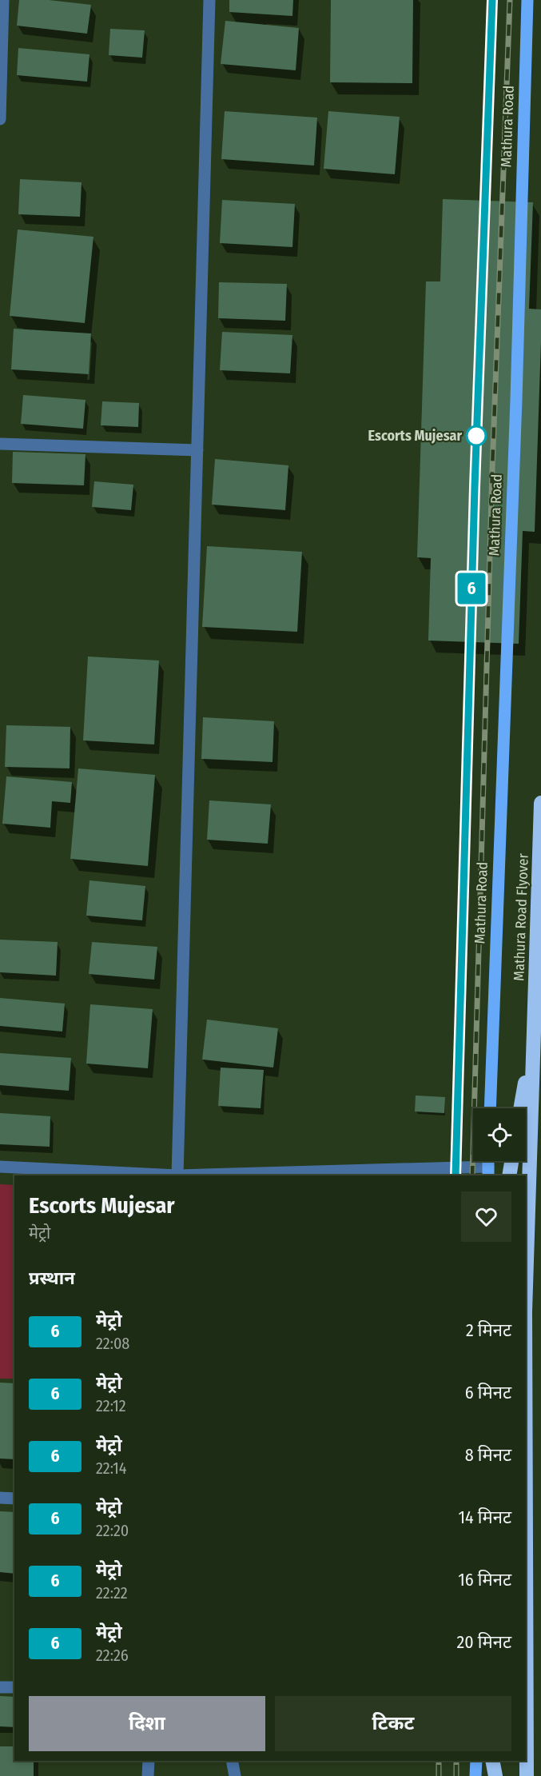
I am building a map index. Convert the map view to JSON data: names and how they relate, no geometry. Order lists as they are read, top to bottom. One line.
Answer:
{"streets":{"highway":["Mathura Road Flyover"],"main road":["Mathura Road"]},"places":["Escorts Mujesar"],"lines":["metro line 6"],"page":{"on_map":"6","heading":[["Escorts Mujesar","मेट्रो"],"प्रस्थान"],"list":[{"mark":"6","name":"मेट्रो","note":"22:08","value":"2 मिनट"},{"mark":"6","name":"मेट्रो","note":"22:12","value":"6 मिनट"},{"mark":"6","name":"मेट्रो","note":"22:14","value":"8 मिनट"},{"mark":"6","name":"मेट्रो","note":"22:20","value":"14 मिनट"},{"mark":"6","name":"मेट्रो","note":"22:22","value":"16 मिनट"},{"mark":"6","name":"मेट्रो","note":"22:26","value":"20 मिनट"}],"buttons":["दिशा","टिकट"]}}
